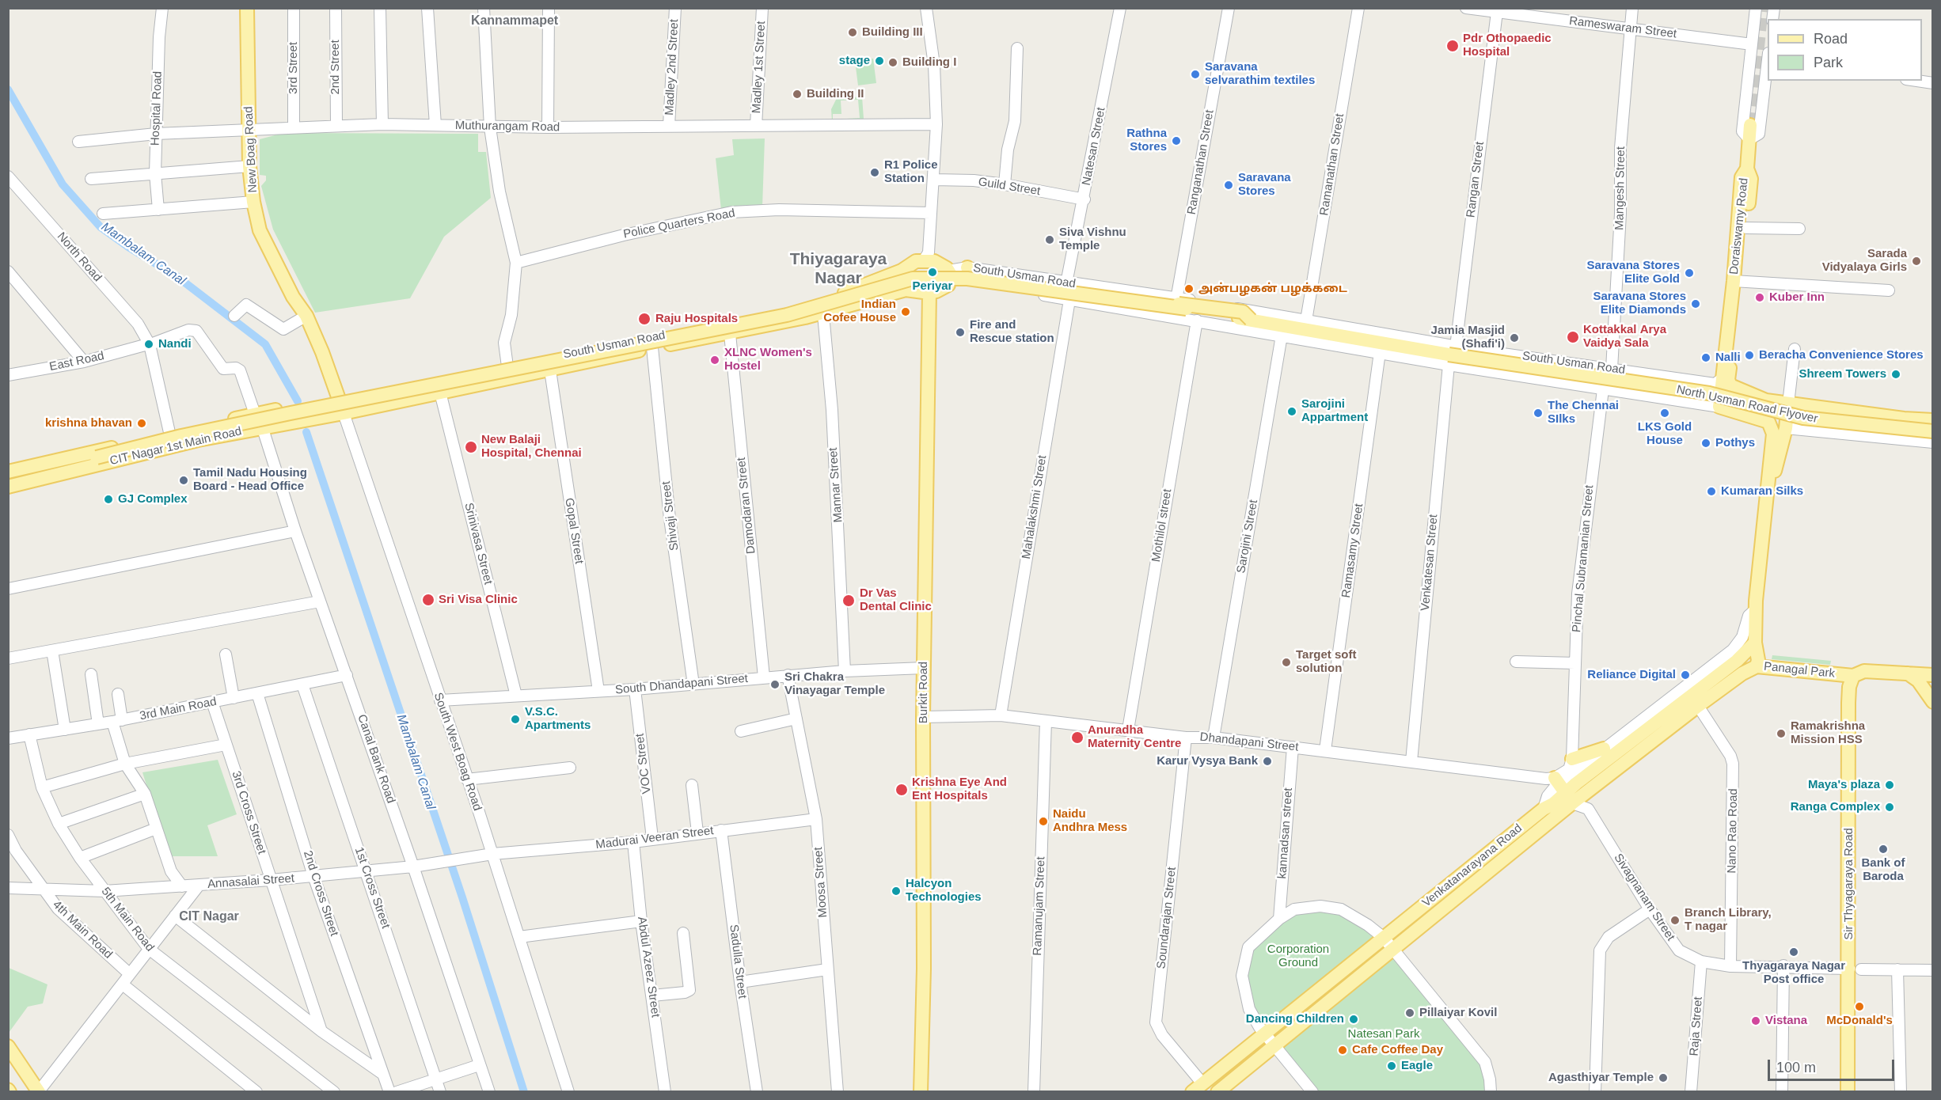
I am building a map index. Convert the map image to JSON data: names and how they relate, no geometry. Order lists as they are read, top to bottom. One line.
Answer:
{"streets":{"main road":["New Boag Road","Doraiswamy Road","South Usman Road","North Usman Road Flyover","CIT Nagar 1st Main Road","Panagal Park","Burkit Road","Venkatanarayana Road","Sir Thyagaraya Road"],"street":["Rameswaram Street","2nd Street","Madley 2nd Street","Madley 1st Street","3rd Street","Hospital Road","Muthurangam Road","Natesan Street","Ranganathan Street","Ramanathan Street","Rangan Street","Guild Street","Mangesh Street","Police Quarters Road","North Road","East Road","Mannar Street","Damodaran Street","Mahalakshmi Street","Shivaji Street","Mothilol street","Gopal Street","Sarojini Street","Srinivasa Street","Ramasamy Street","Pinchal Subramanian Street","Venkatesan Street","South Dhandapani Street","3rd Main Road","Dhandapani Street","South West Boag Road","Canal Bank Road","VOC Street","3rd Cross Street","Nano Rao Road","kannadsan street","Madurai Veeran Street","Annasalai Street","Moosa Street","1st Cross Street","2nd Cross Street","Sivagnanam Street","Ramanujam Street","Soundarajan Street","5th Main Road","4th Main Road","Sadulla Street","Abdul Azeez Street","Raja Street"]},"crossings":[["Rameswaram Street","Rangan Street"],["Rameswaram Street","Mangesh Street"],["2nd Street","Muthurangam Road"],["Madley 2nd Street","Muthurangam Road"],["Madley 1st Street","Muthurangam Road"],["3rd Street","Muthurangam Road"],["Hospital Road","Muthurangam Road"],["Muthurangam Road","New Boag Road"],["Natesan Street","Guild Street"],["Natesan Street","South Usman Road"],["New Boag Road","South Usman Road"],["New Boag Road","CIT Nagar 1st Main Road"],["New Boag Road","South West Boag Road"],["Ranganathan Street","South Usman Road"],["Ramanathan Street","South Usman Road"],["Rangan Street","South Usman Road"],["Rangan Street","North Usman Road Flyover"],["Rangan Street","Venkatesan Street"],["Mangesh Street","South Usman Road"],["Mangesh Street","Pinchal Subramanian Street"],["Doraiswamy Road","South Usman Road"],["Doraiswamy Road","Panagal Park"],["North Road","South Usman Road"],["North Road","East Road"],["North Road","CIT Nagar 1st Main Road"],["South Usman Road","East Road"],["South Usman Road","North Usman Road Flyover"],["South Usman Road","CIT Nagar 1st Main Road"],["South Usman Road","Mannar Street"],["South Usman Road","Damodaran Street"],["South Usman Road","Mahalakshmi Street"],["South Usman Road","Shivaji Street"],["South Usman Road","Mothilol street"],["South Usman Road","Gopal Street"],["South Usman Road","Sarojini Street"],["South Usman Road","Srinivasa Street"],["South Usman Road","Ramasamy Street"],["South Usman Road","Pinchal Subramanian Street"],["South Usman Road","Venkatesan Street"],["South Usman Road","Panagal Park"],["South Usman Road","Burkit Road"],["South Usman Road","South West Boag Road"],["North Usman Road Flyover","Venkatesan Street"],["CIT Nagar 1st Main Road","South West Boag Road"],["CIT Nagar 1st Main Road","Canal Bank Road"],["Mannar Street","South Dhandapani Street"],["Damodaran Street","South Dhandapani Street"],["Mahalakshmi Street","Dhandapani Street"],["Shivaji Street","South Dhandapani Street"],["Mothilol street","Dhandapani Street"],["Gopal Street","South Dhandapani Street"],["Sarojini Street","Dhandapani Street"],["Srinivasa Street","South Dhandapani Street"],["Ramasamy Street","Dhandapani Street"],["Venkatesan Street","Dhandapani Street"],["Panagal Park","Venkatanarayana Road"],["Panagal Park","Sir Thyagaraya Road"],["South Dhandapani Street","Burkit Road"],["South Dhandapani Street","South West Boag Road"],["South Dhandapani Street","VOC Street"],["South Dhandapani Street","Moosa Street"],["Burkit Road","Dhandapani Street"],["3rd Main Road","Canal Bank Road"],["3rd Main Road","3rd Cross Street"],["3rd Main Road","1st Cross Street"],["3rd Main Road","2nd Cross Street"],["3rd Main Road","5th Main Road"],["Dhandapani Street","kannadsan street"],["Dhandapani Street","Venkatanarayana Road"],["Dhandapani Street","Sivagnanam Street"],["Dhandapani Street","Ramanujam Street"],["Dhandapani Street","Soundarajan Street"],["South West Boag Road","Madurai Veeran Street"],["South West Boag Road","Annasalai Street"],["Canal Bank Road","Annasalai Street"],["VOC Street","Madurai Veeran Street"],["3rd Cross Street","Annasalai Street"],["Nano Rao Road","Venkatanarayana Road"],["Nano Rao Road","Sivagnanam Street"],["Madurai Veeran Street","Annasalai Street"],["Madurai Veeran Street","Moosa Street"],["Madurai Veeran Street","Sadulla Street"],["Madurai Veeran Street","Abdul Azeez Street"],["Venkatanarayana Road","Sivagnanam Street"],["Venkatanarayana Road","Soundarajan Street"],["Annasalai Street","1st Cross Street"],["Annasalai Street","2nd Cross Street"],["Annasalai Street","5th Main Road"],["Annasalai Street","4th Main Road"],["Sir Thyagaraya Road","Sivagnanam Street"],["Sivagnanam Street","Raja Street"]],"districts":["Kannammapet","Thiyagaraya Nagar","CIT Nagar"],"water":["Mambalam Canal"],"parks":["Corporation Ground","Natesan Park"],"places":["Building III","Pdr Othopaedic Hospital","stage","Building I","Saravana selvarathim textiles","Building II","Rathna Stores","R1 Police Station","Saravana Stores","Siva Vishnu Temple","Sarada Vidyalaya Girls","Periyar","Saravana Stores Elite Gold","அன்பழகன் பழக்கடை","Kuber Inn","Saravana Stores Elite Diamonds","Indian Cofee House","Raju Hospitals","Fire and Rescue station","Kottakkal Arya Vaidya Sala","Jamia Masjid (Shafi'i)","Nandi","Beracha Convenience Stores","Nalli","XLNC Women's Hostel","Shreem Towers","Sarojini Appartment","The Chennai SIlks","LKS Gold House","krishna bhavan","Pothys","New Balaji Hospital, Chennai","Tamil Nadu Housing Board - Head Office","Kumaran Silks","GJ Complex","Sri Visa Clinic","Dr Vas Dental Clinic","Target soft solution","Reliance Digital","Sri Chakra Vinayagar Temple","V.S.C. Apartments","Ramakrishna Mission HSS","Anuradha Maternity Centre","Karur Vysya Bank","Maya's plaza","Krishna Eye And Ent Hospitals","Ranga Complex","Naidu Andhra Mess","Bank of Baroda","Halcyon Technologies","Branch Library, T nagar","Thyagaraya Nagar Post office","McDonald's","Pillaiyar Kovil","Dancing Children","Vistana","Cafe Coffee Day","Eagle","Agasthiyar Temple"],"legend":["Road","Park"],"scale_bar":"100 m"}
